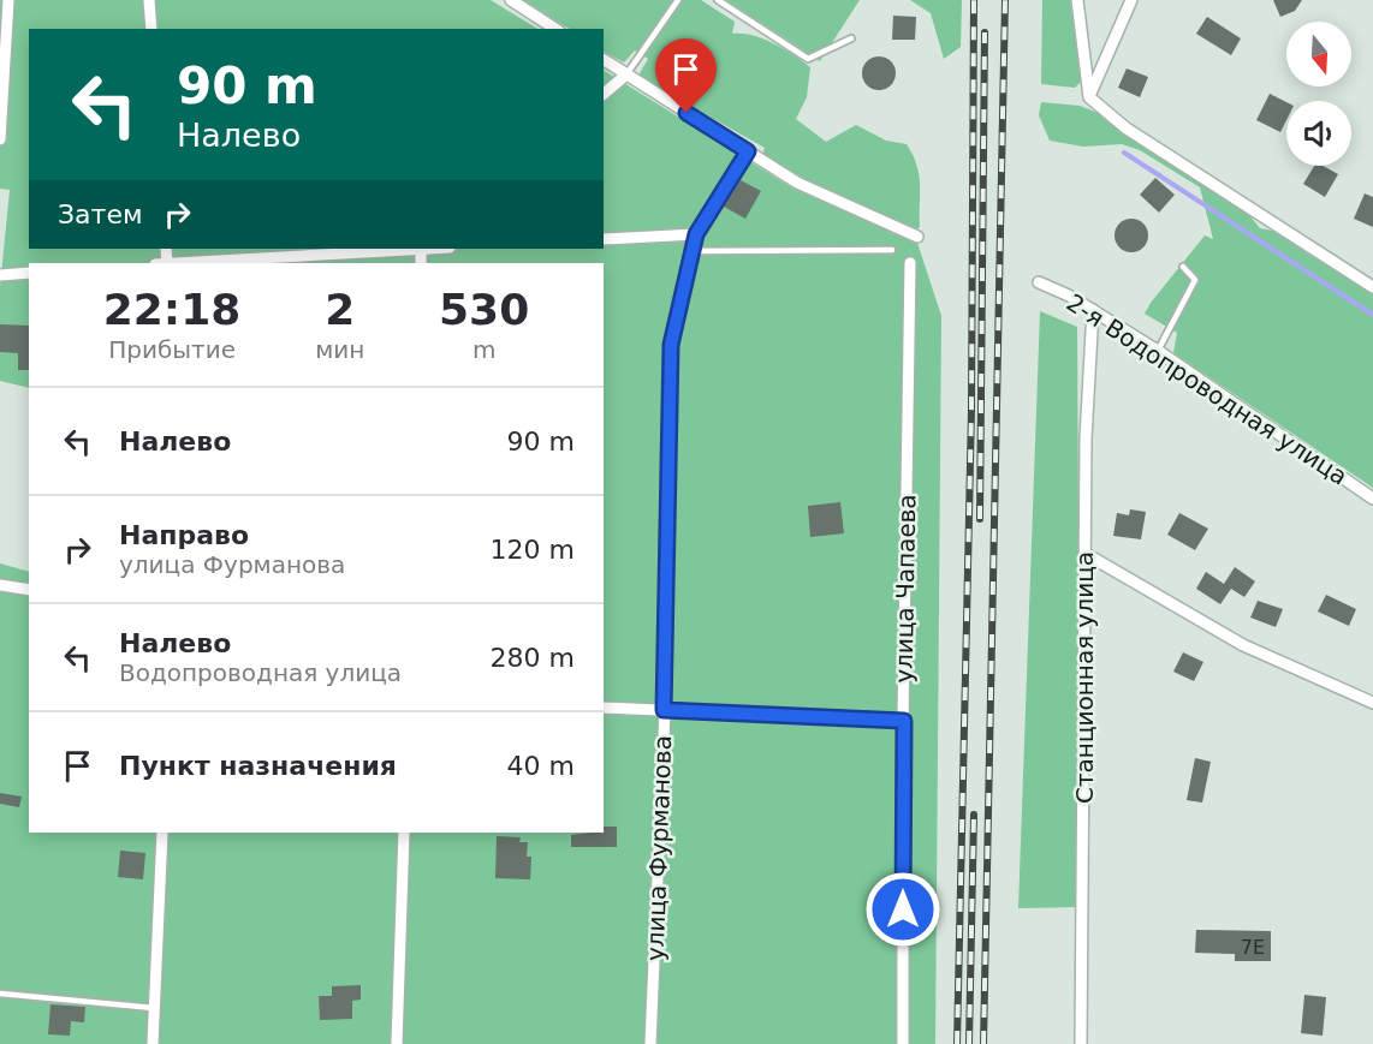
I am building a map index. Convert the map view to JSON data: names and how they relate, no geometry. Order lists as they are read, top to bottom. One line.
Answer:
{"streets":{"street":["2-я Водопроводная улица","улица Чапаева","Станционная улица","улица Фурманова"]},"crossings":[["2-я Водопроводная улица","Станционная улица"]],"house_numbers":["7Е"],"north":"bottom","page":{"turn":["90 m","Налево"],"then":"Затем","eta":["22:18","Прибытие","2","мин","530","m"],"list":[{"name":"Налево","value":"90 m"},{"name":"Направо","note":"улица Фурманова","value":"120 m"},{"name":"Налево","note":"Водопроводная улица","value":"280 m"},{"name":"Пункт назначения","value":"40 m"}]}}
